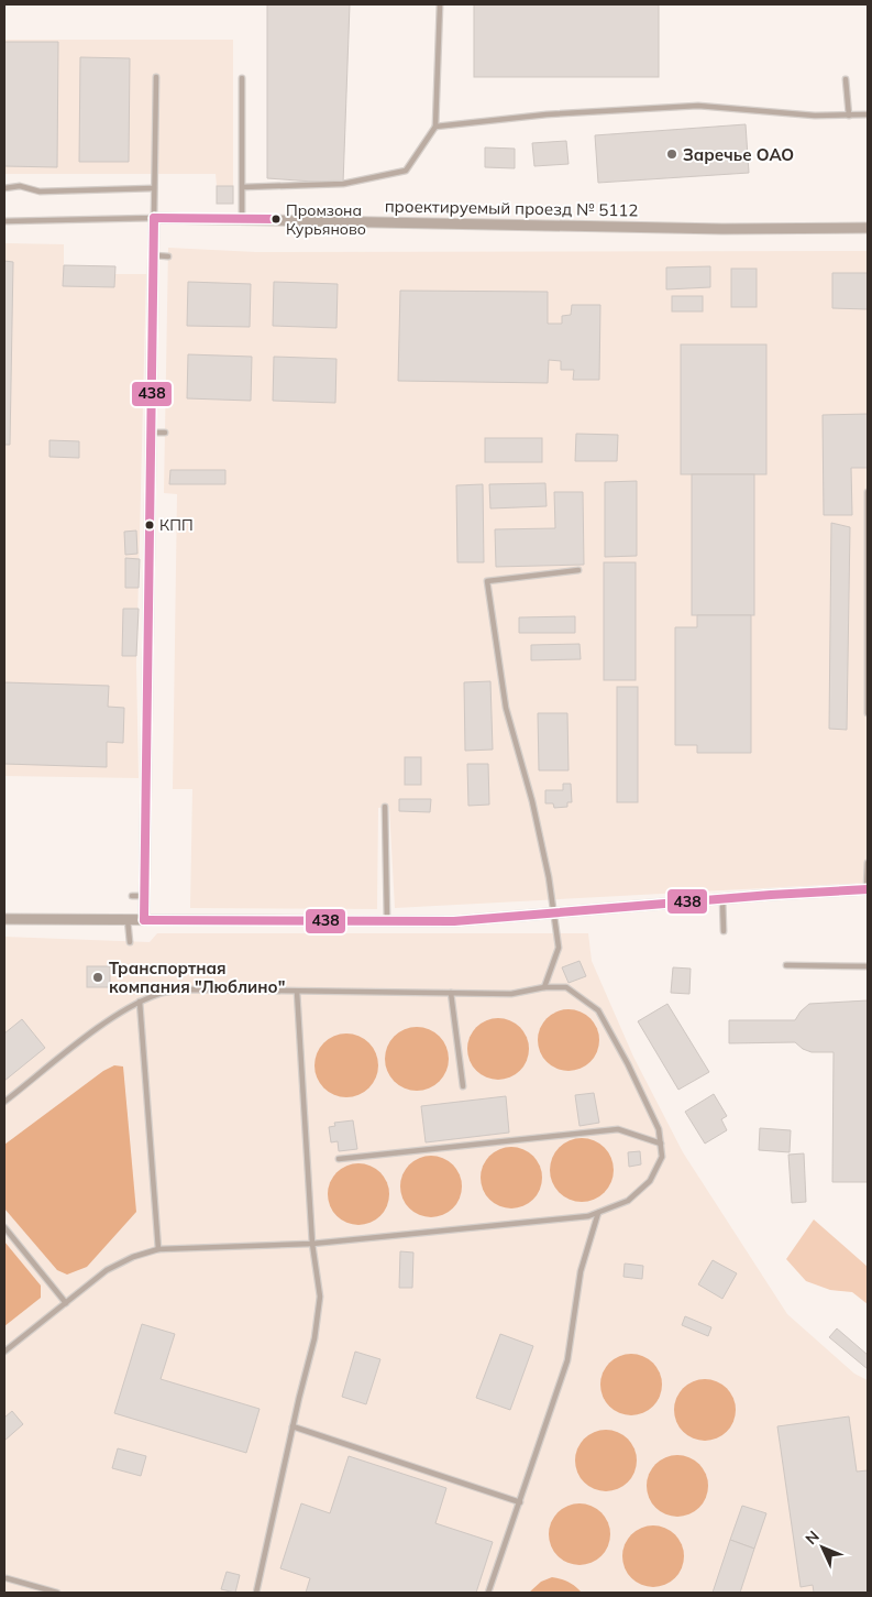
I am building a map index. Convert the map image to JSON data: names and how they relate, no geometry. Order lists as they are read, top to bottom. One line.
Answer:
{"streets":{"street":["проектируемый проезд № 5112"]},"places":["Заречье ОАО","Промзона Курьяново","КПП","Транспортная компания \"Люблино\""],"lines":["transit line 438"],"north":"top left"}
